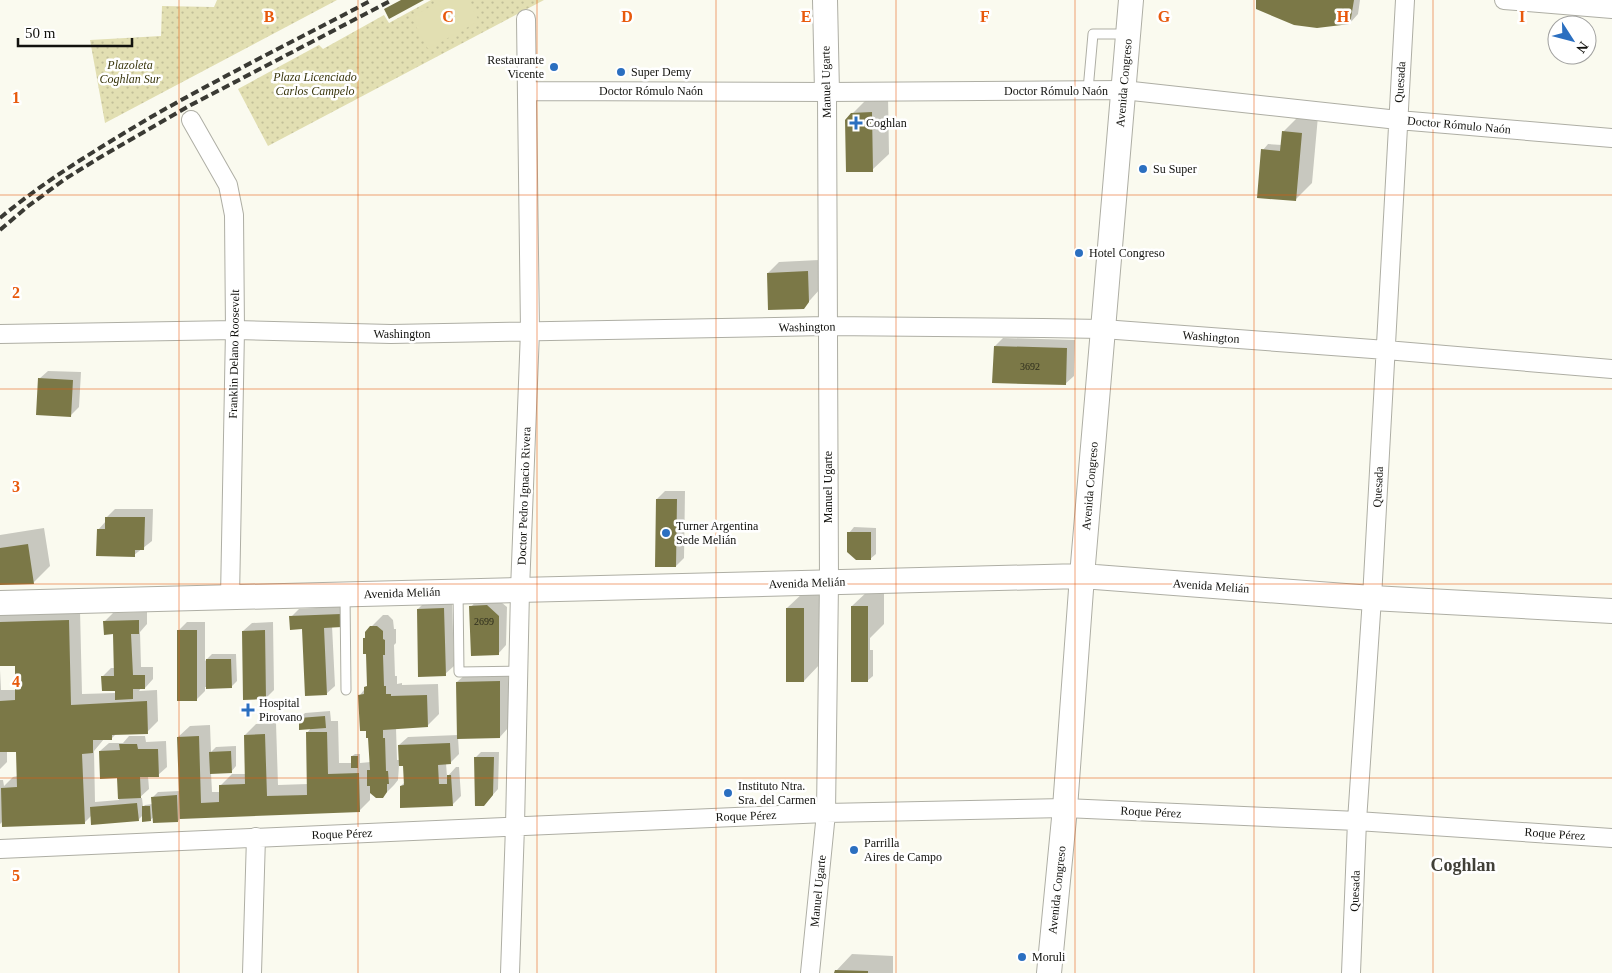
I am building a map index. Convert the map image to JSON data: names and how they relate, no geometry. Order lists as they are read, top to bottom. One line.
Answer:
{"streets":{"street":["Manuel Ugarte","Quesada","Avenida Congreso","Doctor Rómulo Naón","Washington","Franklin Delano Roosevelt","Doctor Pedro Ignacio Rivera","Avenida Melián","Roque Pérez"]},"crossings":[["Manuel Ugarte","Doctor Rómulo Naón"],["Manuel Ugarte","Washington"],["Manuel Ugarte","Avenida Melián"],["Manuel Ugarte","Roque Pérez"],["Quesada","Doctor Rómulo Naón"],["Quesada","Washington"],["Quesada","Avenida Melián"],["Quesada","Roque Pérez"],["Avenida Congreso","Doctor Rómulo Naón"],["Avenida Congreso","Washington"],["Avenida Congreso","Avenida Melián"],["Avenida Congreso","Roque Pérez"],["Doctor Rómulo Naón","Doctor Pedro Ignacio Rivera"],["Washington","Franklin Delano Roosevelt"],["Washington","Doctor Pedro Ignacio Rivera"],["Franklin Delano Roosevelt","Avenida Melián"],["Doctor Pedro Ignacio Rivera","Avenida Melián"],["Doctor Pedro Ignacio Rivera","Roque Pérez"]],"districts":["Coghlan"],"parks":["Plazoleta Coghlan Sur","Plaza Licenciado Carlos Campelo"],"places":{"other":["Restaurante Vicente","Super Demy","Su Super","Hotel Congreso","Turner Argentina Sede Melián","Instituto Ntra. Sra. del Carmen","Parrilla Aires de Campo","Moruli"],"health":["Coghlan","Hospital Pirovano"]},"house_numbers":["3692","2699"],"scale_bar":"50 m","north":"bottom right","grid":{"columns":["B","C","D","E","F","G","H","I"],"rows":["1","2","3","4","5"]}}
